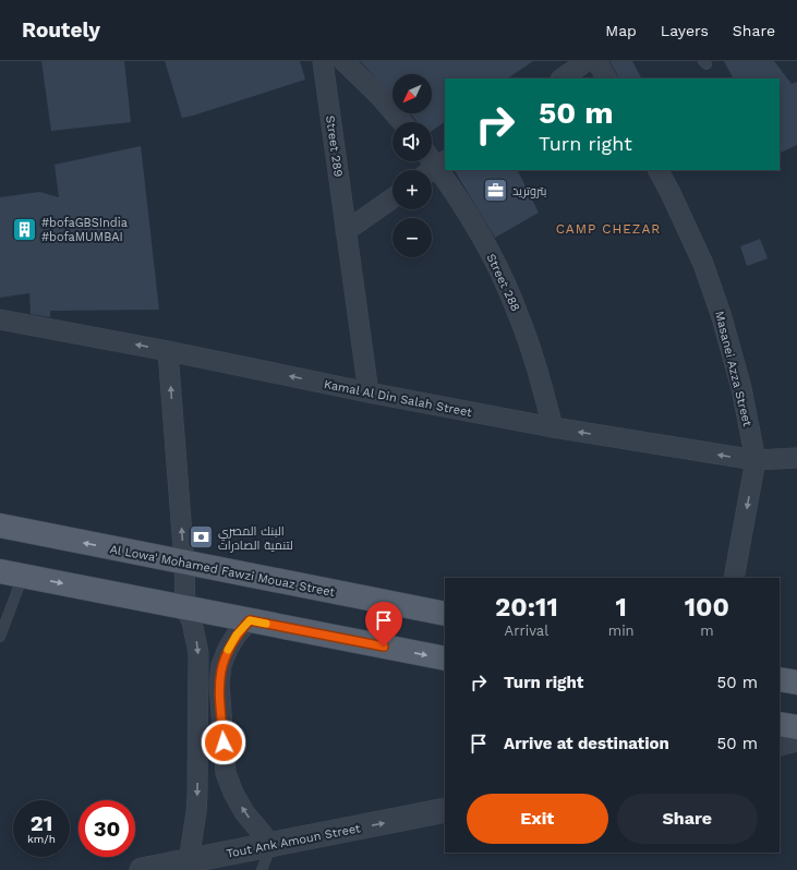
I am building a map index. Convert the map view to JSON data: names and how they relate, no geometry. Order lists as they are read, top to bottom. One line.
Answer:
{"streets":{"main road":["Al Lowa' Mohamed Fawzi Mouaz Street"],"street":["Street 289","Street 288","Masanei Azza Street","Kamal Al Din Salah Street","Tout Ank Amoun Street"]},"crossings":[["Street 289","Kamal Al Din Salah Street"],["Street 288","Kamal Al Din Salah Street"],["Masanei Azza Street","Kamal Al Din Salah Street"]],"one_way":["Kamal Al Din Salah Street","Tout Ank Amoun Street"],"districts":["CAMP CHEZAR"],"places":{"office":["بتروتريد"],"building":["#bofaGBSIndia #bofaMUMBAI"],"bank":["البنك المصري لتنمية الصادرات"]},"north":"bottom left","page":{"header":"Routely","nav":["Map","Layers","Share"],"map_buttons":["+","−"],"turn":["50 m","Turn right"],"eta":["20:11","Arrival","1","min","100","m"],"list":[{"name":"Turn right","value":"50 m"},{"name":"Arrive at destination","value":"50 m"}],"buttons":["Exit","Share"],"speed":"21 km/h","limit":"30"}}
